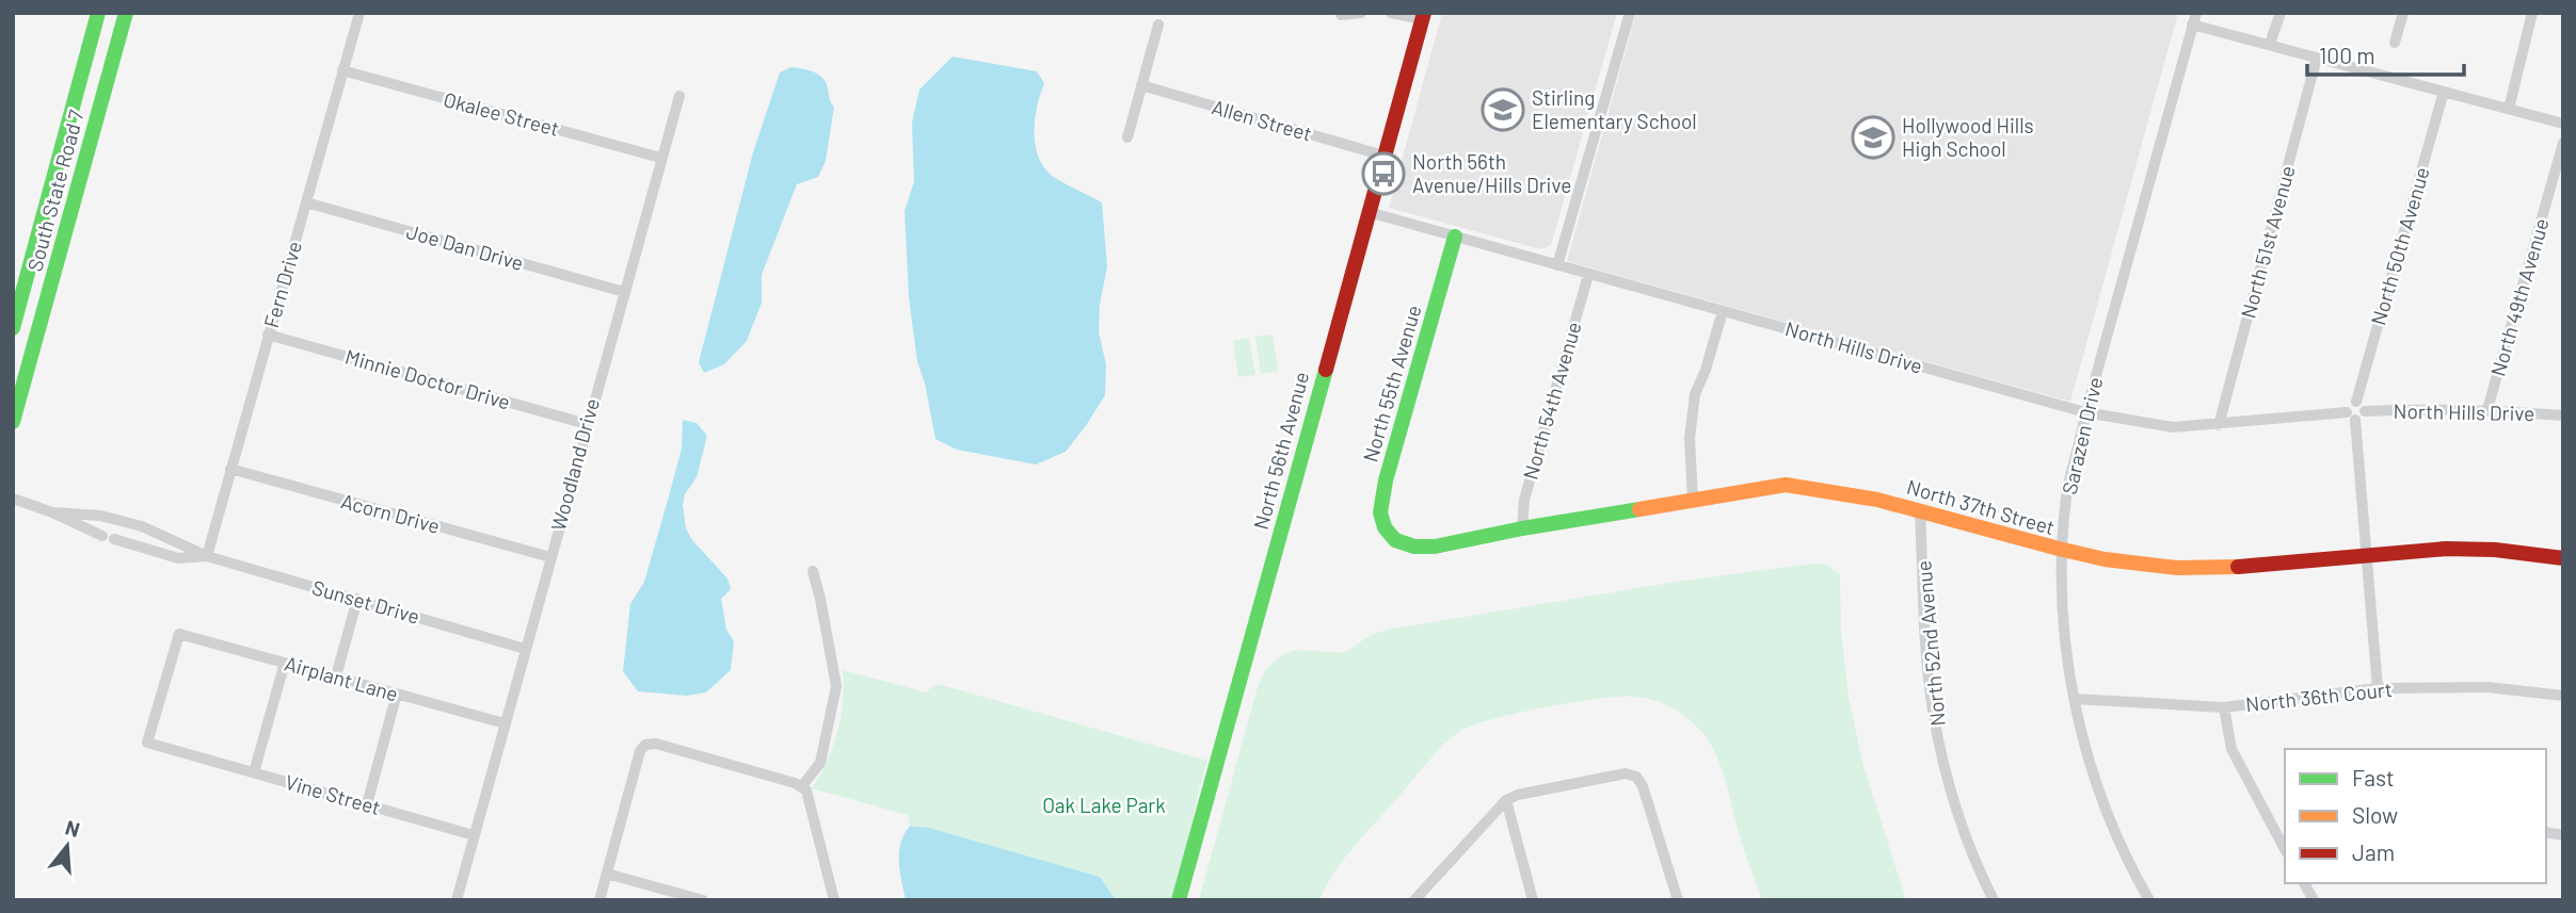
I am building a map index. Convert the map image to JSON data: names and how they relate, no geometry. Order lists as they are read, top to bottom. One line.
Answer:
{"streets":{"street":["Okalee Street","Allen Street","South State Road 7","North 51st Avenue","North 50th Avenue","Joe Dan Drive","Fern Drive","North 49th Avenue","North Hills Drive","Minnie Doctor Drive","North 55th Avenue","North 54th Avenue","Sarazen Drive","North 56th Avenue","Woodland Drive","North 37th Street","Acorn Drive","Sunset Drive","North 52nd Avenue","Airplant Lane","North 36th Court","Vine Street"]},"crossings":[["Okalee Street","Fern Drive"],["Okalee Street","Woodland Drive"],["Allen Street","North 56th Avenue"],["North 51st Avenue","North Hills Drive"],["North 50th Avenue","North Hills Drive"],["Joe Dan Drive","Fern Drive"],["Joe Dan Drive","Woodland Drive"],["Fern Drive","Minnie Doctor Drive"],["Fern Drive","Acorn Drive"],["Fern Drive","Sunset Drive"],["North 49th Avenue","North Hills Drive"],["North Hills Drive","North 55th Avenue"],["North Hills Drive","North 54th Avenue"],["North Hills Drive","Sarazen Drive"],["North Hills Drive","North 56th Avenue"],["Minnie Doctor Drive","Woodland Drive"],["North 55th Avenue","North 37th Street"],["North 54th Avenue","North 37th Street"],["Sarazen Drive","North 37th Street"],["Sarazen Drive","North 36th Court"],["Woodland Drive","Acorn Drive"],["Woodland Drive","Sunset Drive"],["Woodland Drive","Airplant Lane"],["Woodland Drive","Vine Street"],["North 37th Street","North 52nd Avenue"],["Airplant Lane","Vine Street"]],"parks":["Oak Lake Park"],"places":{"school or university":["Stirling Elementary School","Hollywood Hills High School"],"bus stop":["North 56th Avenue/Hills Drive"]},"legend":["Fast","Slow","Jam"],"scale_bar":"100 m","north":"top"}
